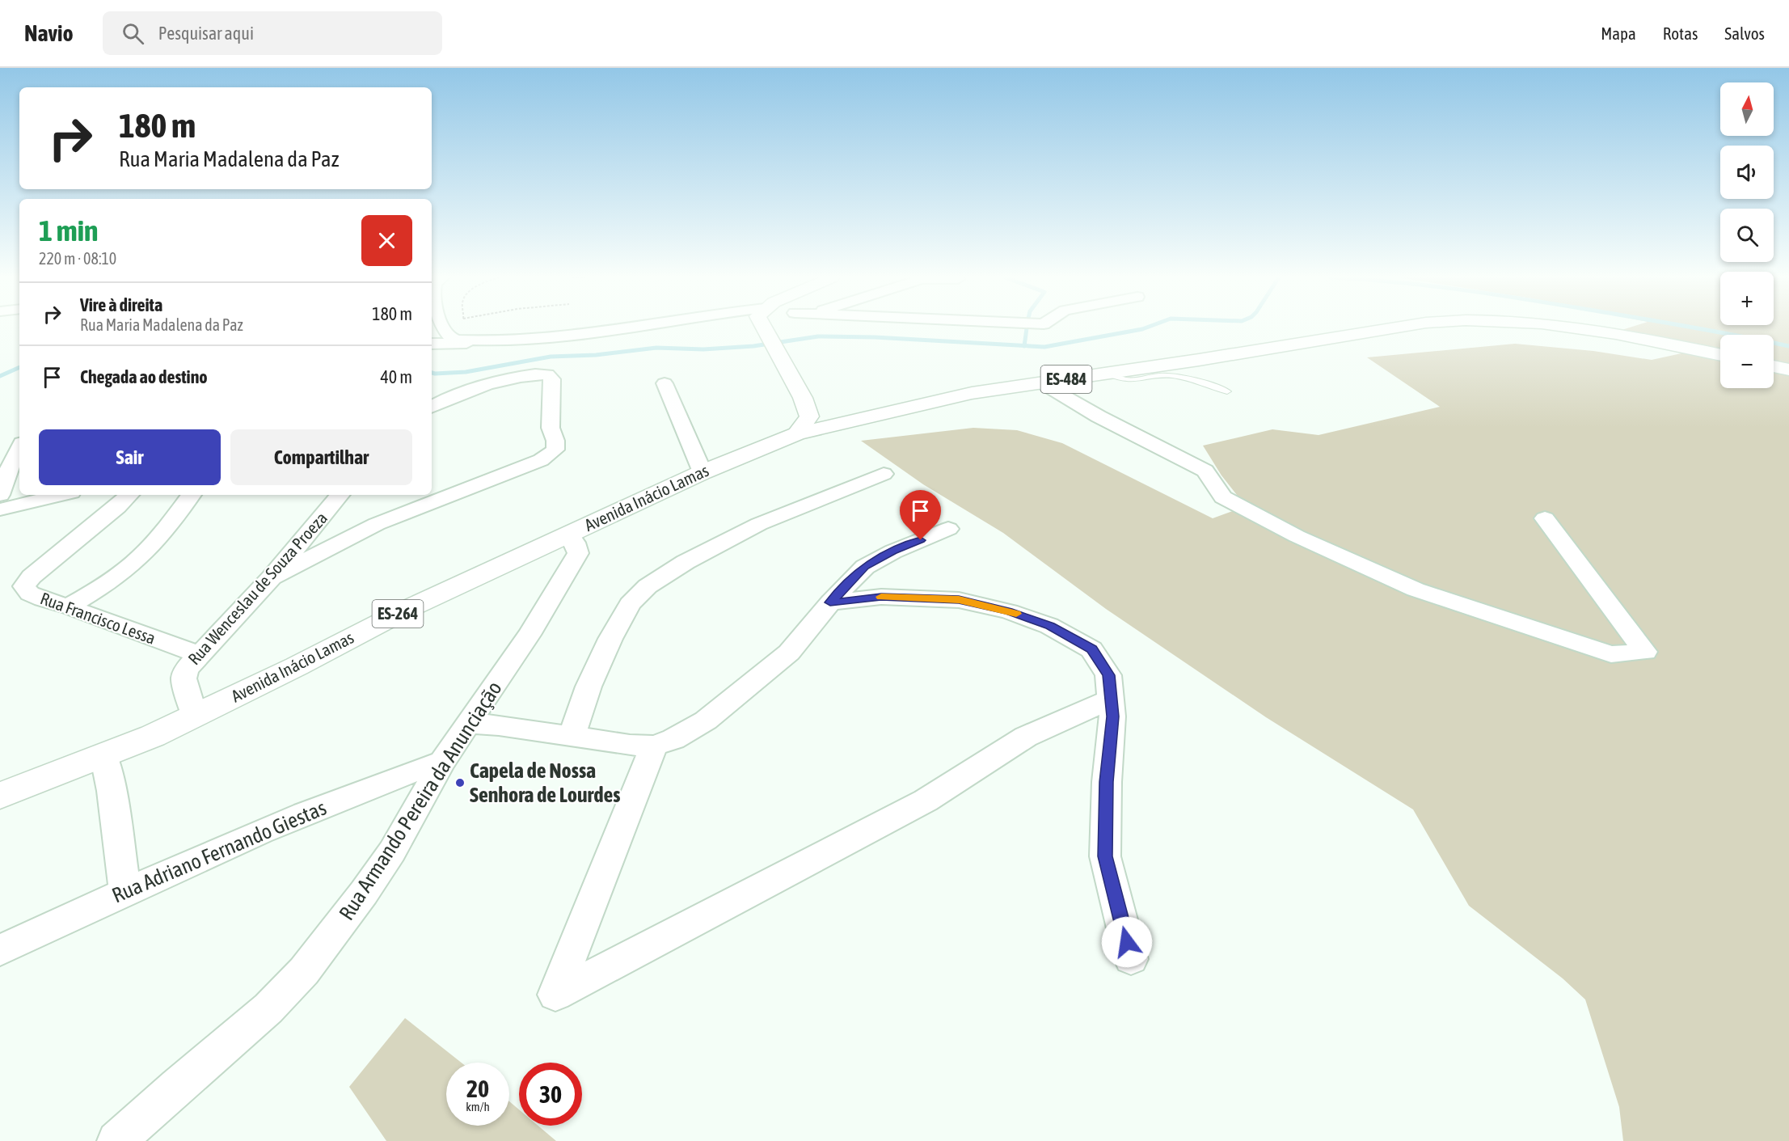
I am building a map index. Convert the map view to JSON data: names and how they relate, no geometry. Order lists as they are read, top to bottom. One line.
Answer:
{"streets":{"main road":["ES-484","Avenida Inácio Lamas","ES-264"],"street":["Rua Wenceslau de Souza Proeza","Rua Francisco Lessa","Rua Armando Pereira da Anunciação","Rua Adriano Fernando Giestas"]},"crossings":[["Avenida Inácio Lamas","Rua Wenceslau de Souza Proeza"],["Avenida Inácio Lamas","Rua Armando Pereira da Anunciação"],["Rua Wenceslau de Souza Proeza","Rua Francisco Lessa"],["Rua Armando Pereira da Anunciação","Rua Adriano Fernando Giestas"]],"places":["Capela de Nossa Senhora de Lourdes"],"north":"top","page":{"header":"Navio","search":"Pesquisar aqui","nav":["Mapa","Rotas","Salvos"],"map_buttons":["+","−"],"turn":["180 m","Rua Maria Madalena da Paz"],"heading":["1 min","220 m · 08:10"],"list":[{"name":"Vire à direita","note":"Rua Maria Madalena da Paz","value":"180 m"},{"name":"Chegada ao destino","value":"40 m"}],"buttons":["Sair","Compartilhar"],"speed":"20 km/h","limit":"30"}}
